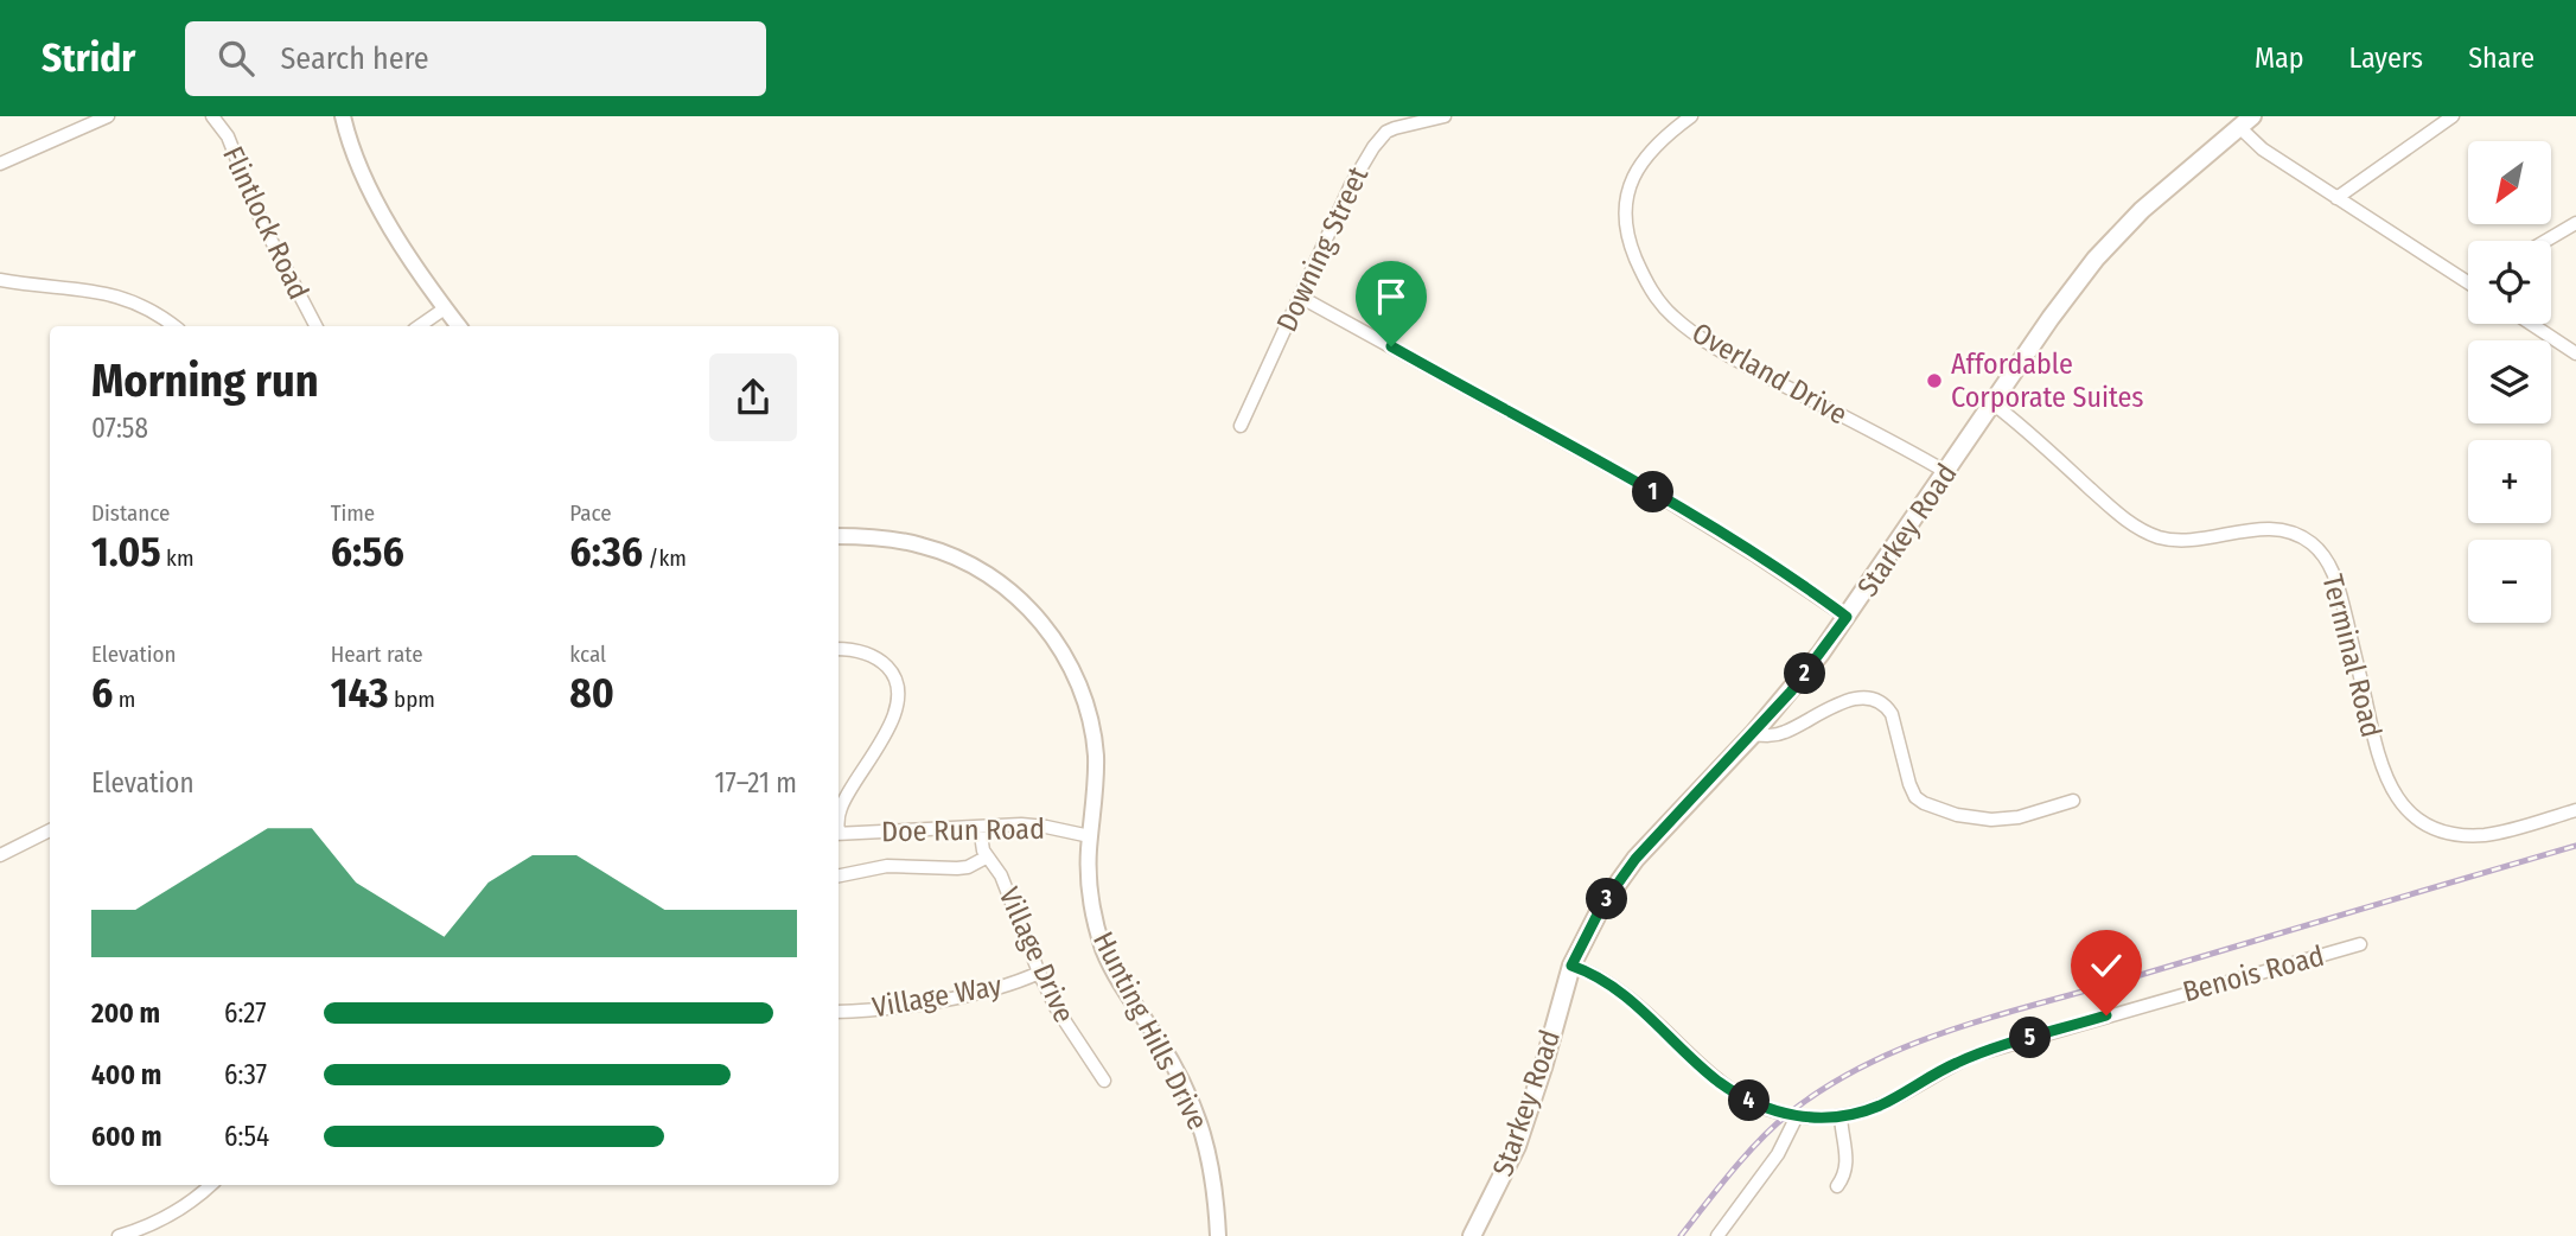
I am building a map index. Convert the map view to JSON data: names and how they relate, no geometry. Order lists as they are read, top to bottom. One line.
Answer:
{"streets":{"main road":["Starkey Road"],"street":["Flintlock Road","Downing Street","Overland Drive","Terminal Road","Doe Run Road","Village Drive","Benois Road","Village Way","Hunting Hills Drive"]},"crossings":[["Overland Drive","Starkey Road"],["Starkey Road","Terminal Road"],["Starkey Road","Benois Road"],["Doe Run Road","Village Drive"],["Doe Run Road","Hunting Hills Drive"],["Village Drive","Village Way"]],"places":["Affordable Corporate Suites"],"north":"bottom left","page":{"header":"Stridr","search":"Search here","nav":["Map","Layers","Share"],"map_buttons":["+","−"],"heading":["Morning run","07:58"],"stats":[["Distance","1.05 km"],["Time","6:56"],["Pace","6:36 /km"],["Elevation","6 m"],["Heart rate","143 bpm"],["kcal","80"]],"pins":["1","2","3","5","4"],"chart":["Elevation","17–21 m"],"list":[{"name":"200 m","note":"6:27"},{"name":"400 m","note":"6:37"},{"name":"600 m","note":"6:54"}]}}
